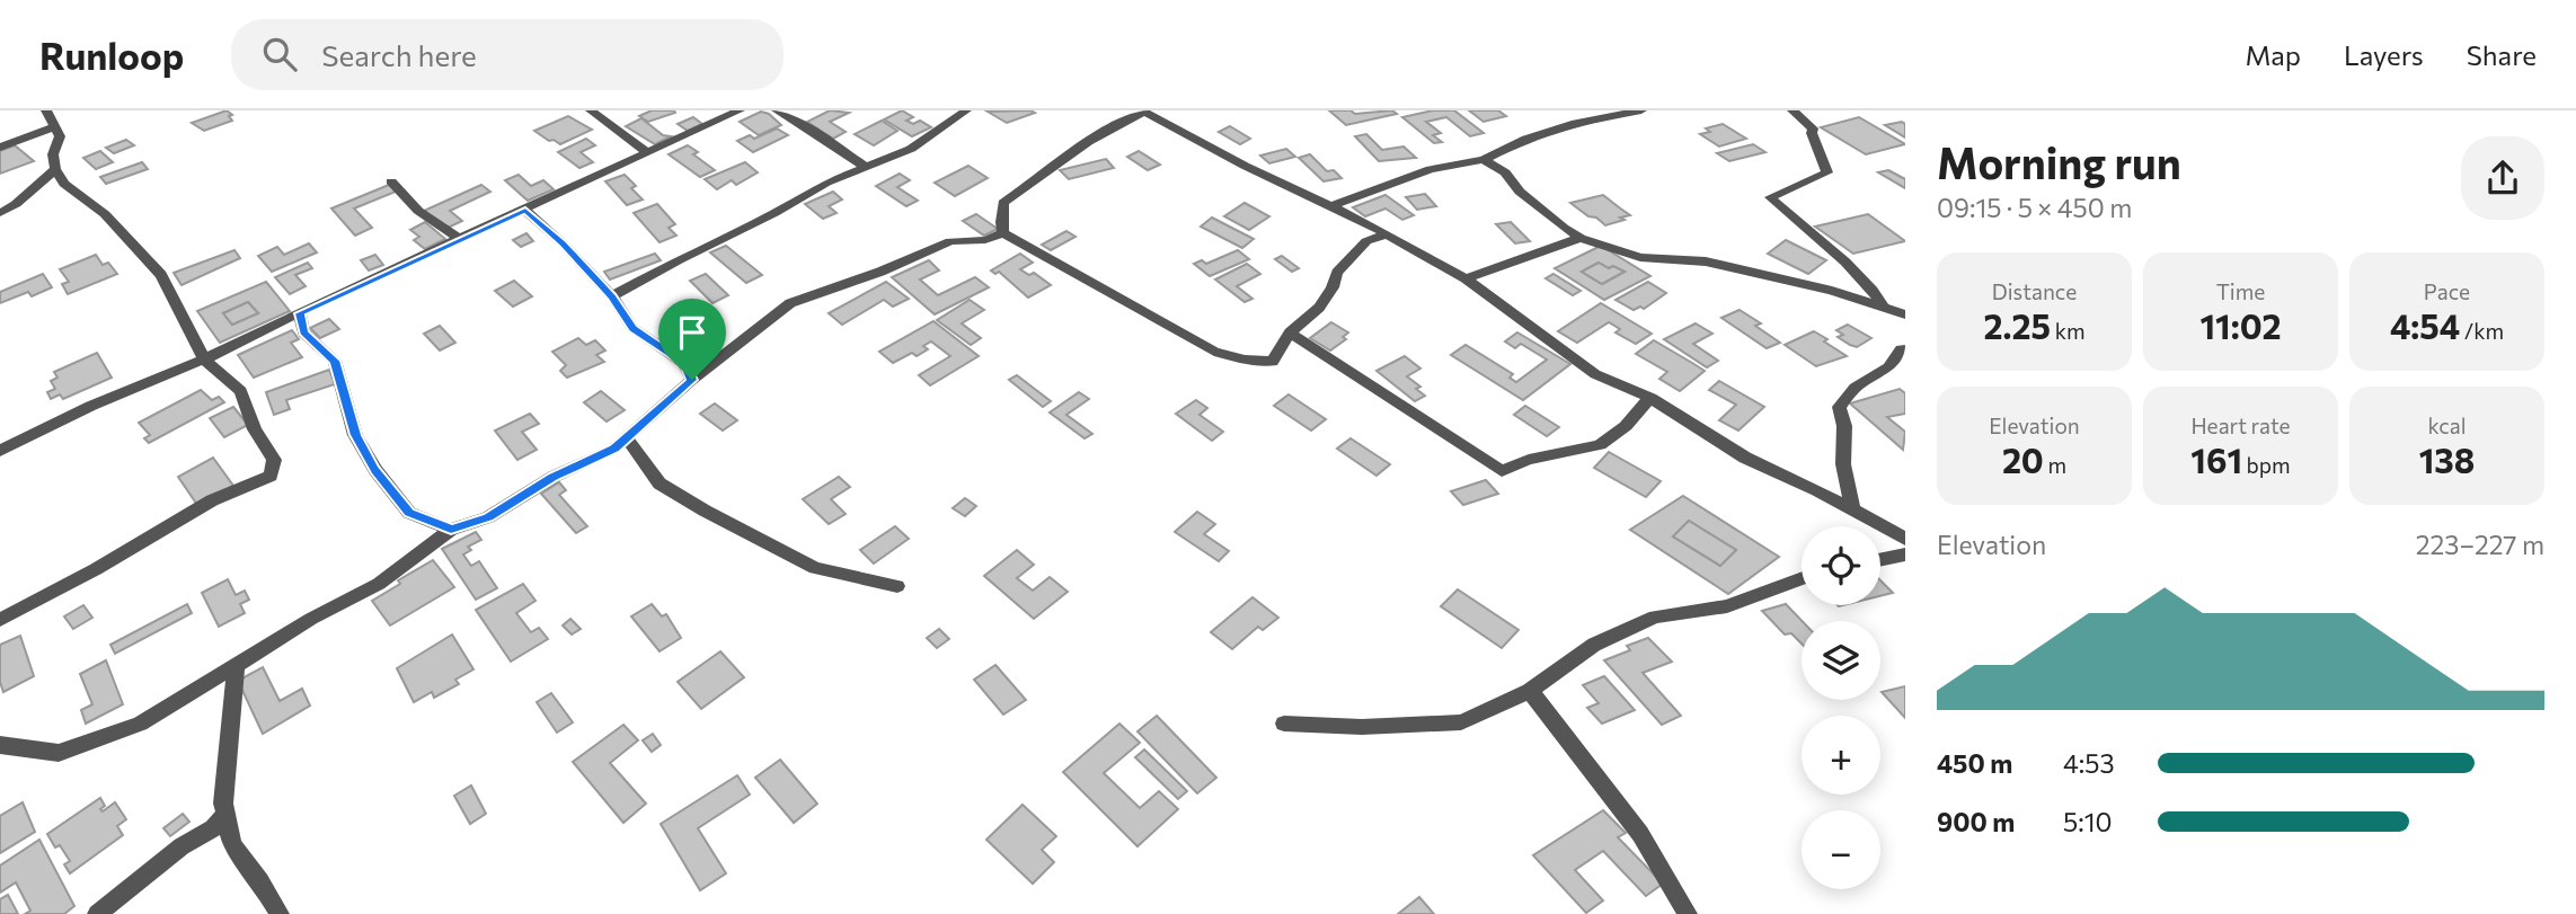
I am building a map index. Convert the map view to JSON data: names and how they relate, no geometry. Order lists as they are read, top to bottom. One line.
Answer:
{"page":{"header":"Runloop","search":"Search here","nav":["Map","Layers","Share"],"heading":["Morning run","09:15 · 5 × 450 m"],"stats":[["Distance","2.25 km"],["Time","11:02"],["Pace","4:54 /km"],["Elevation","20 m"],["Heart rate","161 bpm"],["kcal","138"]],"chart":["Elevation","223–227 m"],"map_buttons":["+","−"],"list":[{"name":"450 m","note":"4:53"},{"name":"900 m","note":"5:10"}]}}
